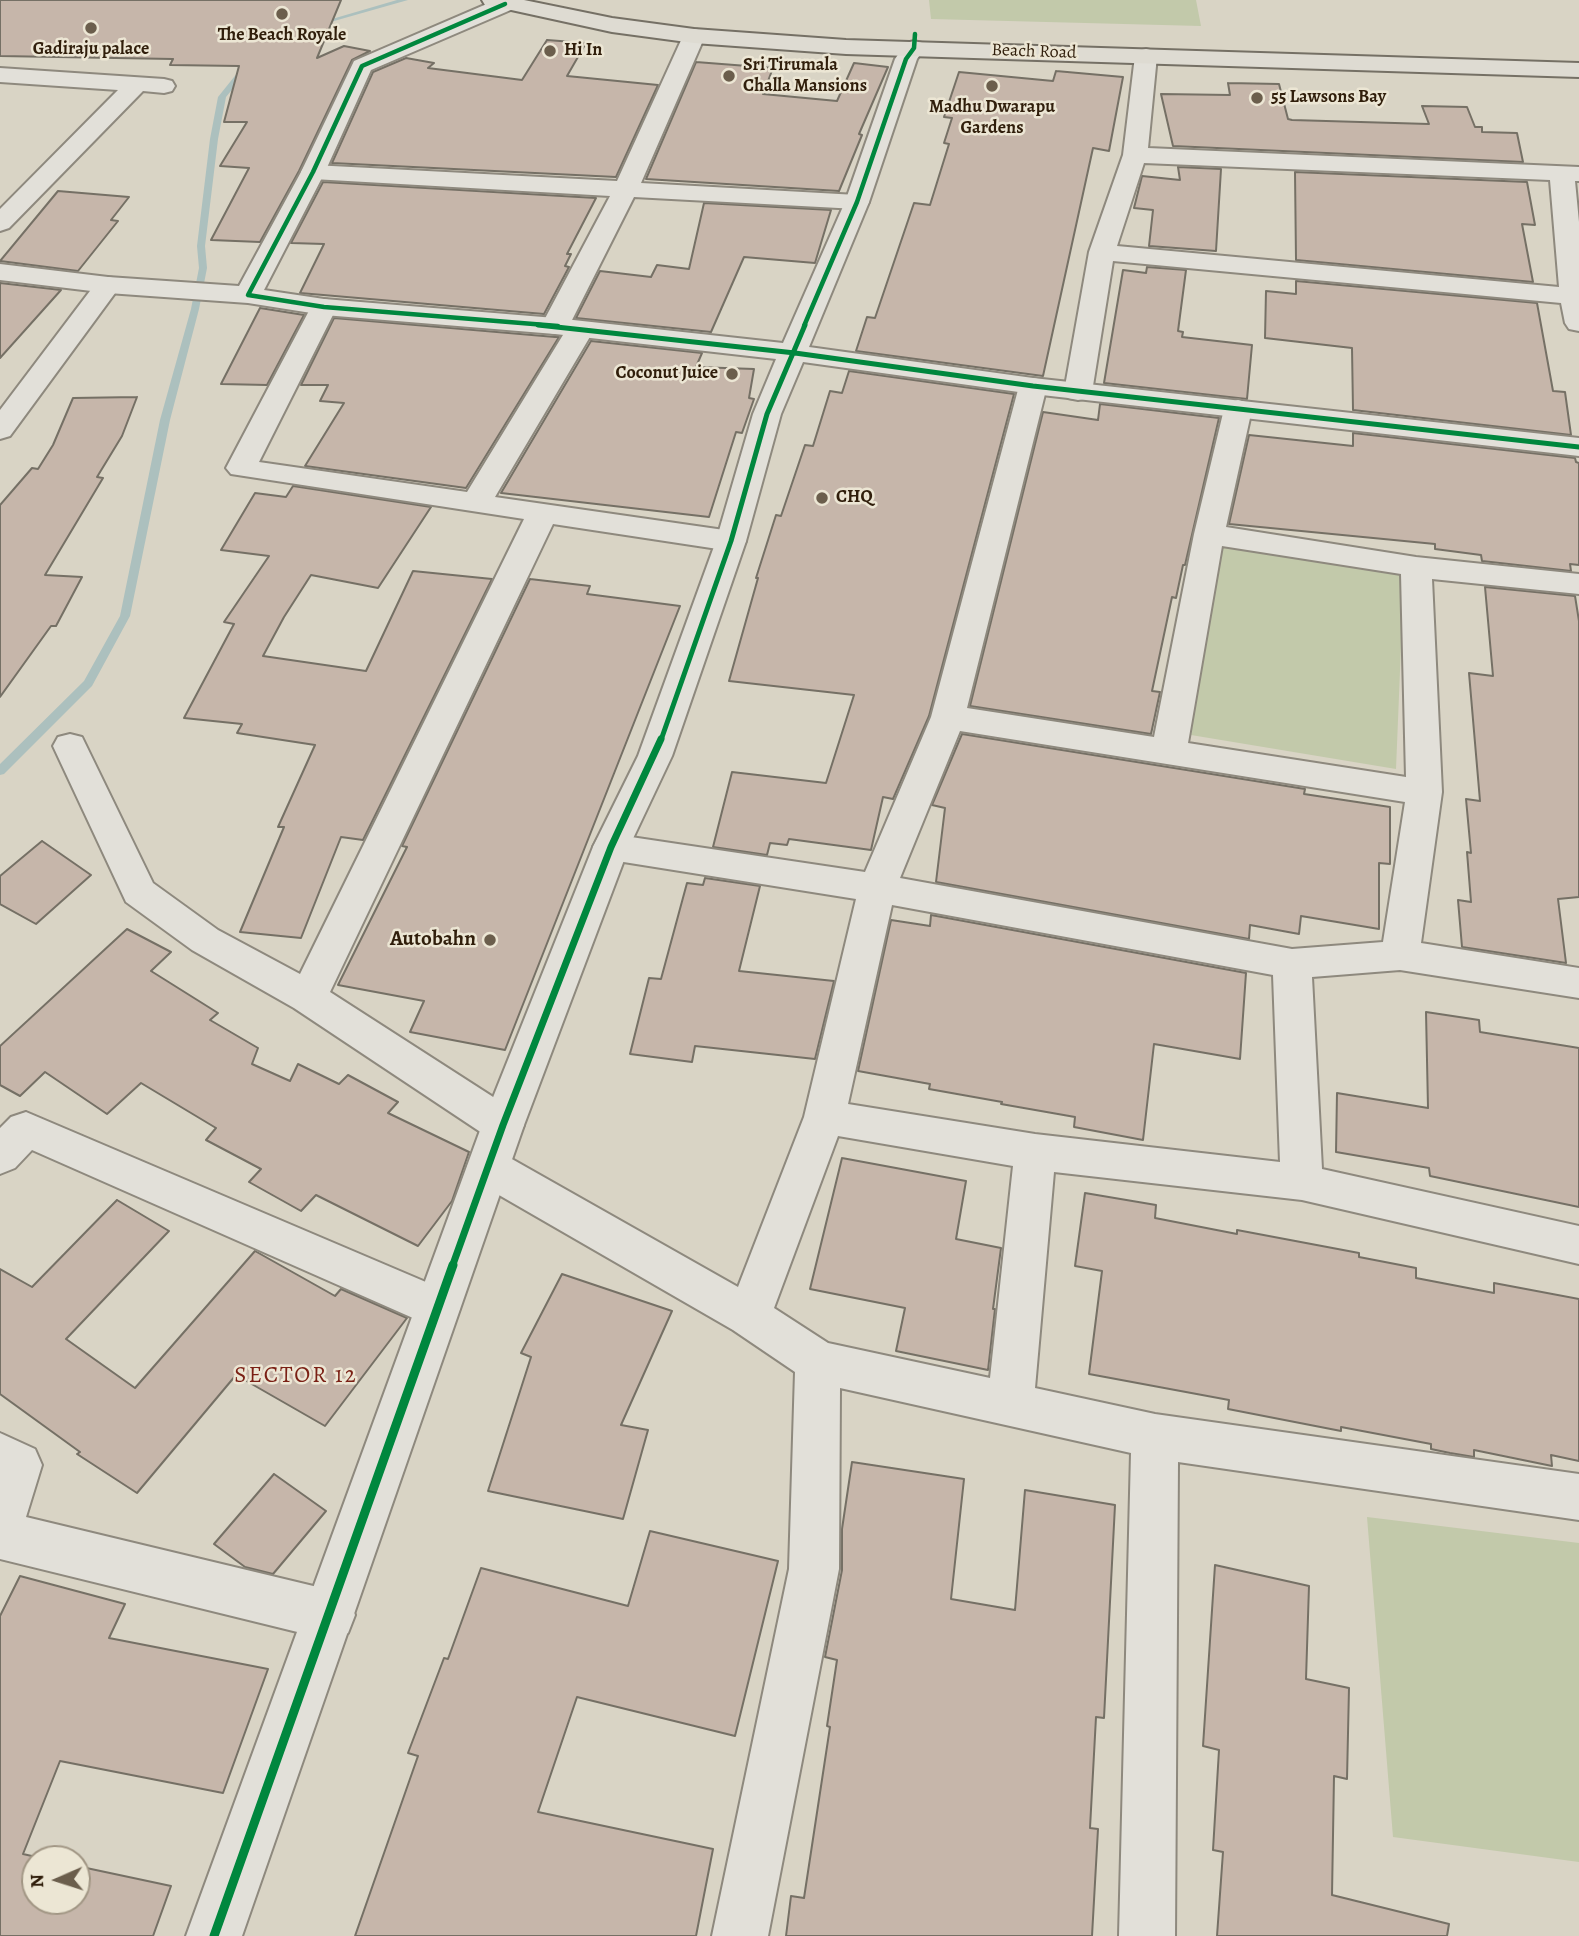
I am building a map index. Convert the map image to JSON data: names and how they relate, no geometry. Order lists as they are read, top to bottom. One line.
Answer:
{"streets":{"main road":["Beach Road"]},"districts":["SECTOR 12"],"places":["The Beach Royale","Gadiraju palace","Hi In","Sri Tirumala Challa Mansions","Madhu Dwarapu Gardens","55 Lawsons Bay","Coconut Juice","CHQ","Autobahn"],"north":"left"}
